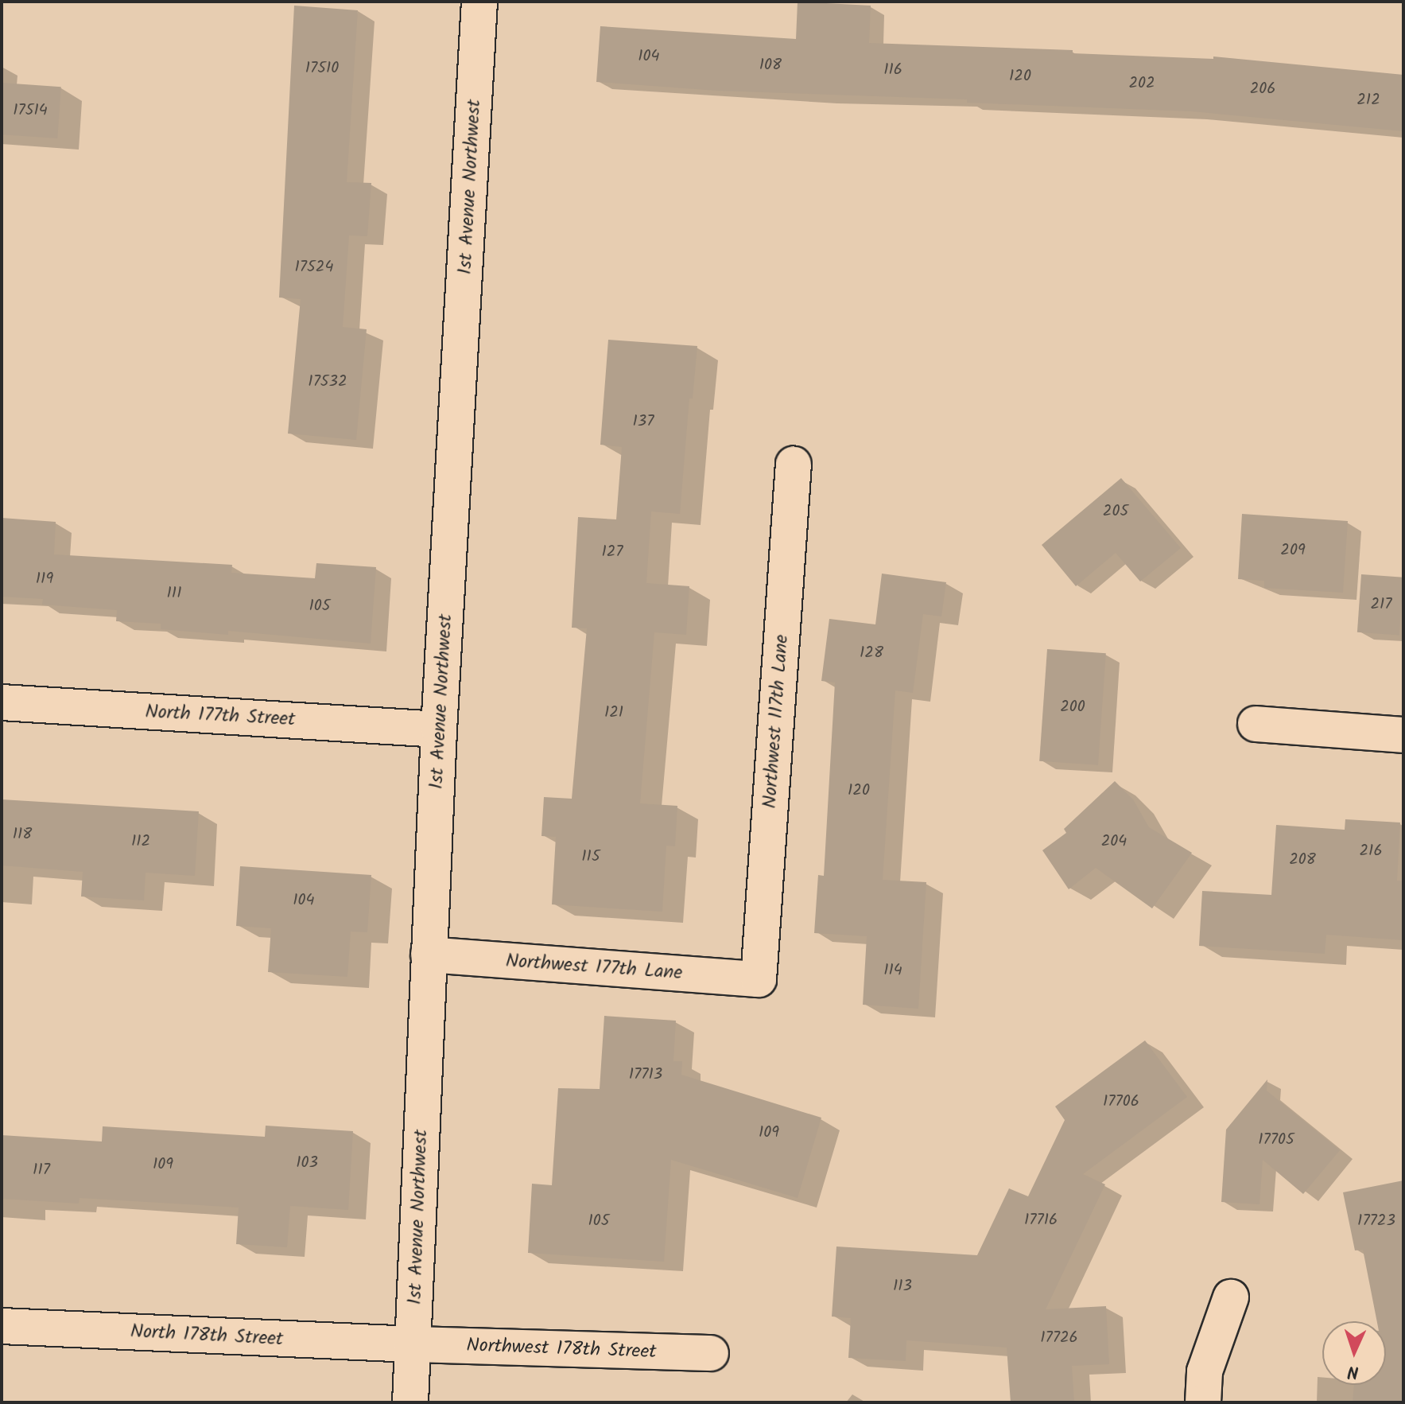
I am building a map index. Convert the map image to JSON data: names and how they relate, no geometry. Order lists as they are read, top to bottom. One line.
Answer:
{"streets":{"street":["1st Avenue Northwest","North 177th Street","Northwest 117th Lane","Northwest 177th Lane","North 178th Street","Northwest 178th Street"]},"crossings":[["1st Avenue Northwest","North 177th Street"],["1st Avenue Northwest","Northwest 177th Lane"],["1st Avenue Northwest","North 178th Street"],["1st Avenue Northwest","Northwest 178th Street"],["Northwest 117th Lane","Northwest 177th Lane"],["North 178th Street","Northwest 178th Street"]],"house_numbers":["104","108","17510","116","120","202","206","212","17514","17524","17532","137","205","209","127","119","111","217","105","128","200","121","120","118","112","204","216","115","208","104","114","17713","17706","109","17705","103","109","117","17716","105","17723","113","17726"],"north":"bottom"}
